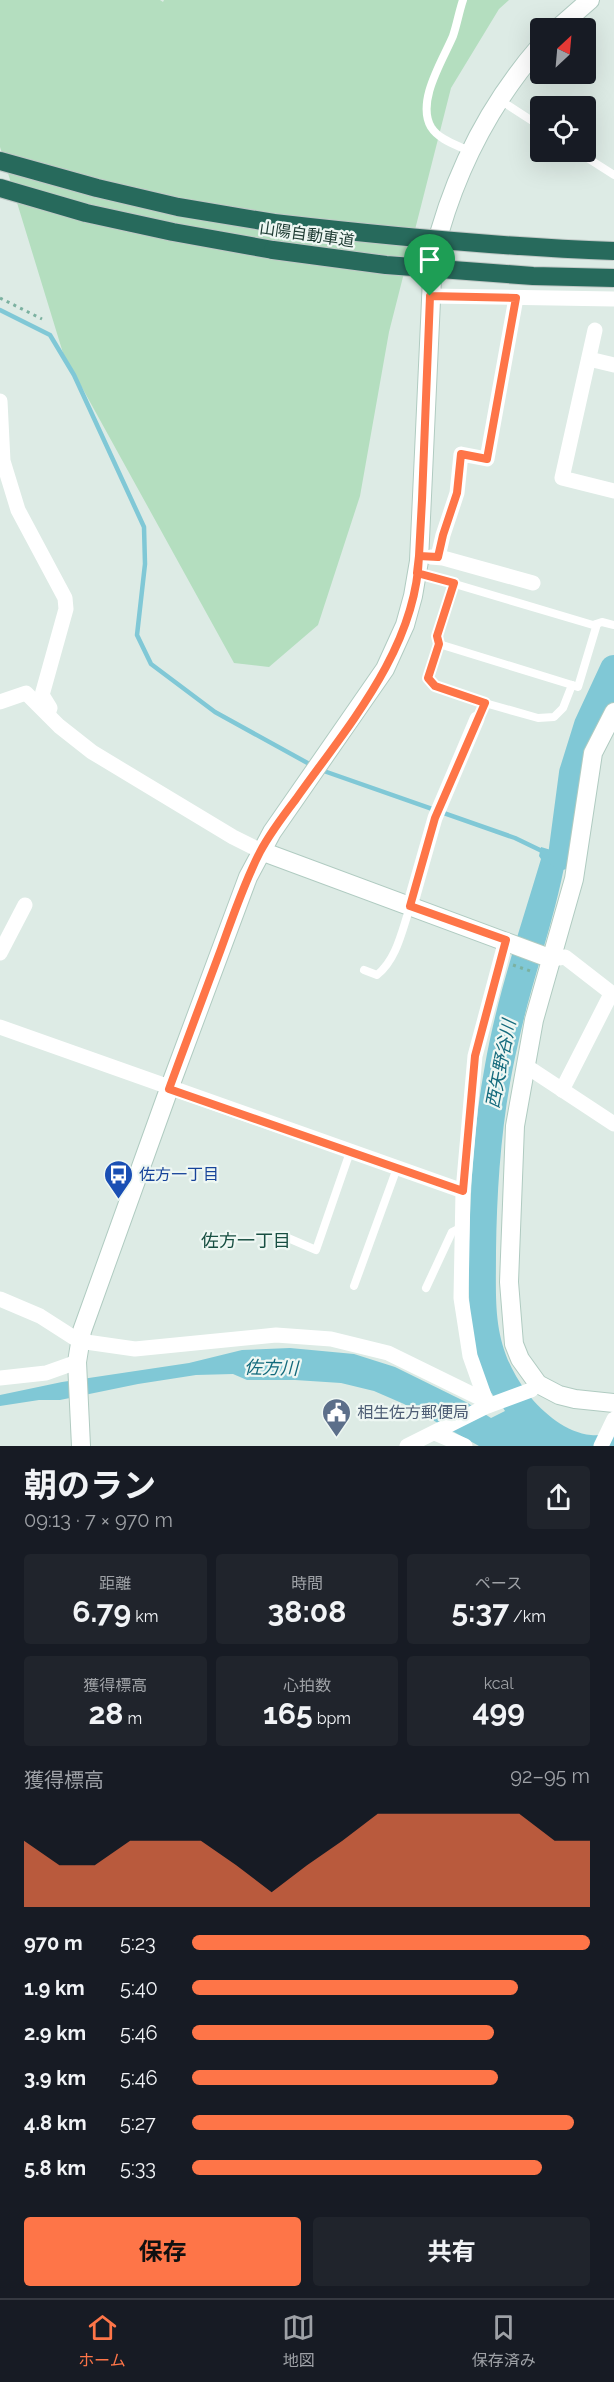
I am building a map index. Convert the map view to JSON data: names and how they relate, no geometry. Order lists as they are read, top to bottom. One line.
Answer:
{"streets":{"highway":["山陽自動車道"]},"districts":["佐方一丁目"],"water":["西矢野谷川","佐方川"],"places":{"bus stop":["佐方一丁目"],"public building":["相生佐方郵便局"]},"north":"top right","page":{"heading":["朝のラン","09:13 · 7 × 970 m"],"stats":[["距離","6.79 km"],["時間","38:08"],["ペース","5:37 /km"],["獲得標高","28 m"],["心拍数","165 bpm"],["kcal","499"]],"chart":["獲得標高","92–95 m"],"list":[{"name":"970 m","note":"5:23"},{"name":"1.9 km","note":"5:40"},{"name":"2.9 km","note":"5:46"},{"name":"3.9 km","note":"5:46"},{"name":"4.8 km","note":"5:27"},{"name":"5.8 km","note":"5:33"}],"buttons":["保存","共有"],"tabs":["ホーム","地図","保存済み"]}}
